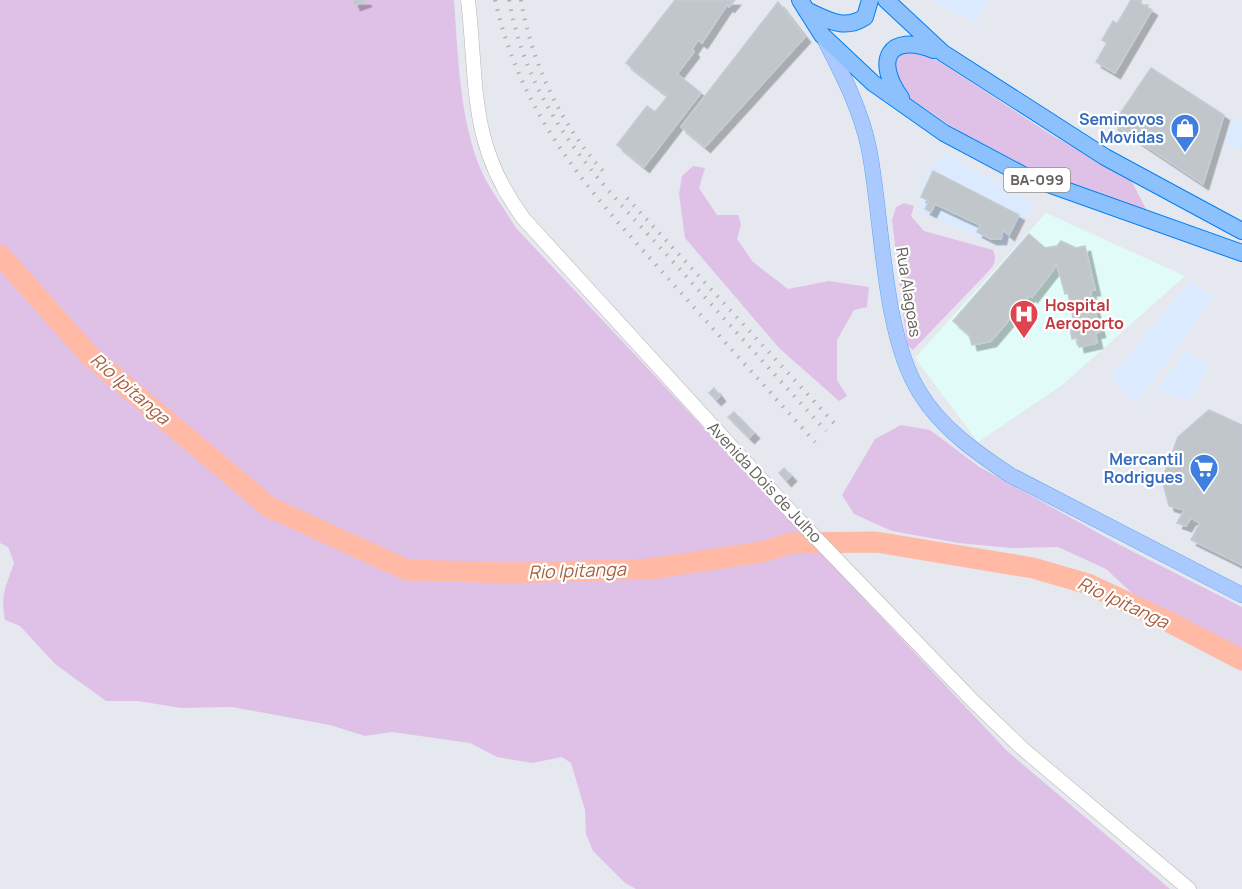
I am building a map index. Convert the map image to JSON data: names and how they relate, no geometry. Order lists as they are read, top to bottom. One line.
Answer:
{"streets":{"highway":["BA-099"],"main road":["Rua Alagoas"],"street":["Avenida Dois de Julho"]},"crossings":[["BA-099","Rua Alagoas"]],"water":["Rio Ipitanga"],"places":{"shop":["Seminovos Movidas"],"hospital":["Hospital Aeroporto"],"supermarket":["Mercantil Rodrigues"]}}
